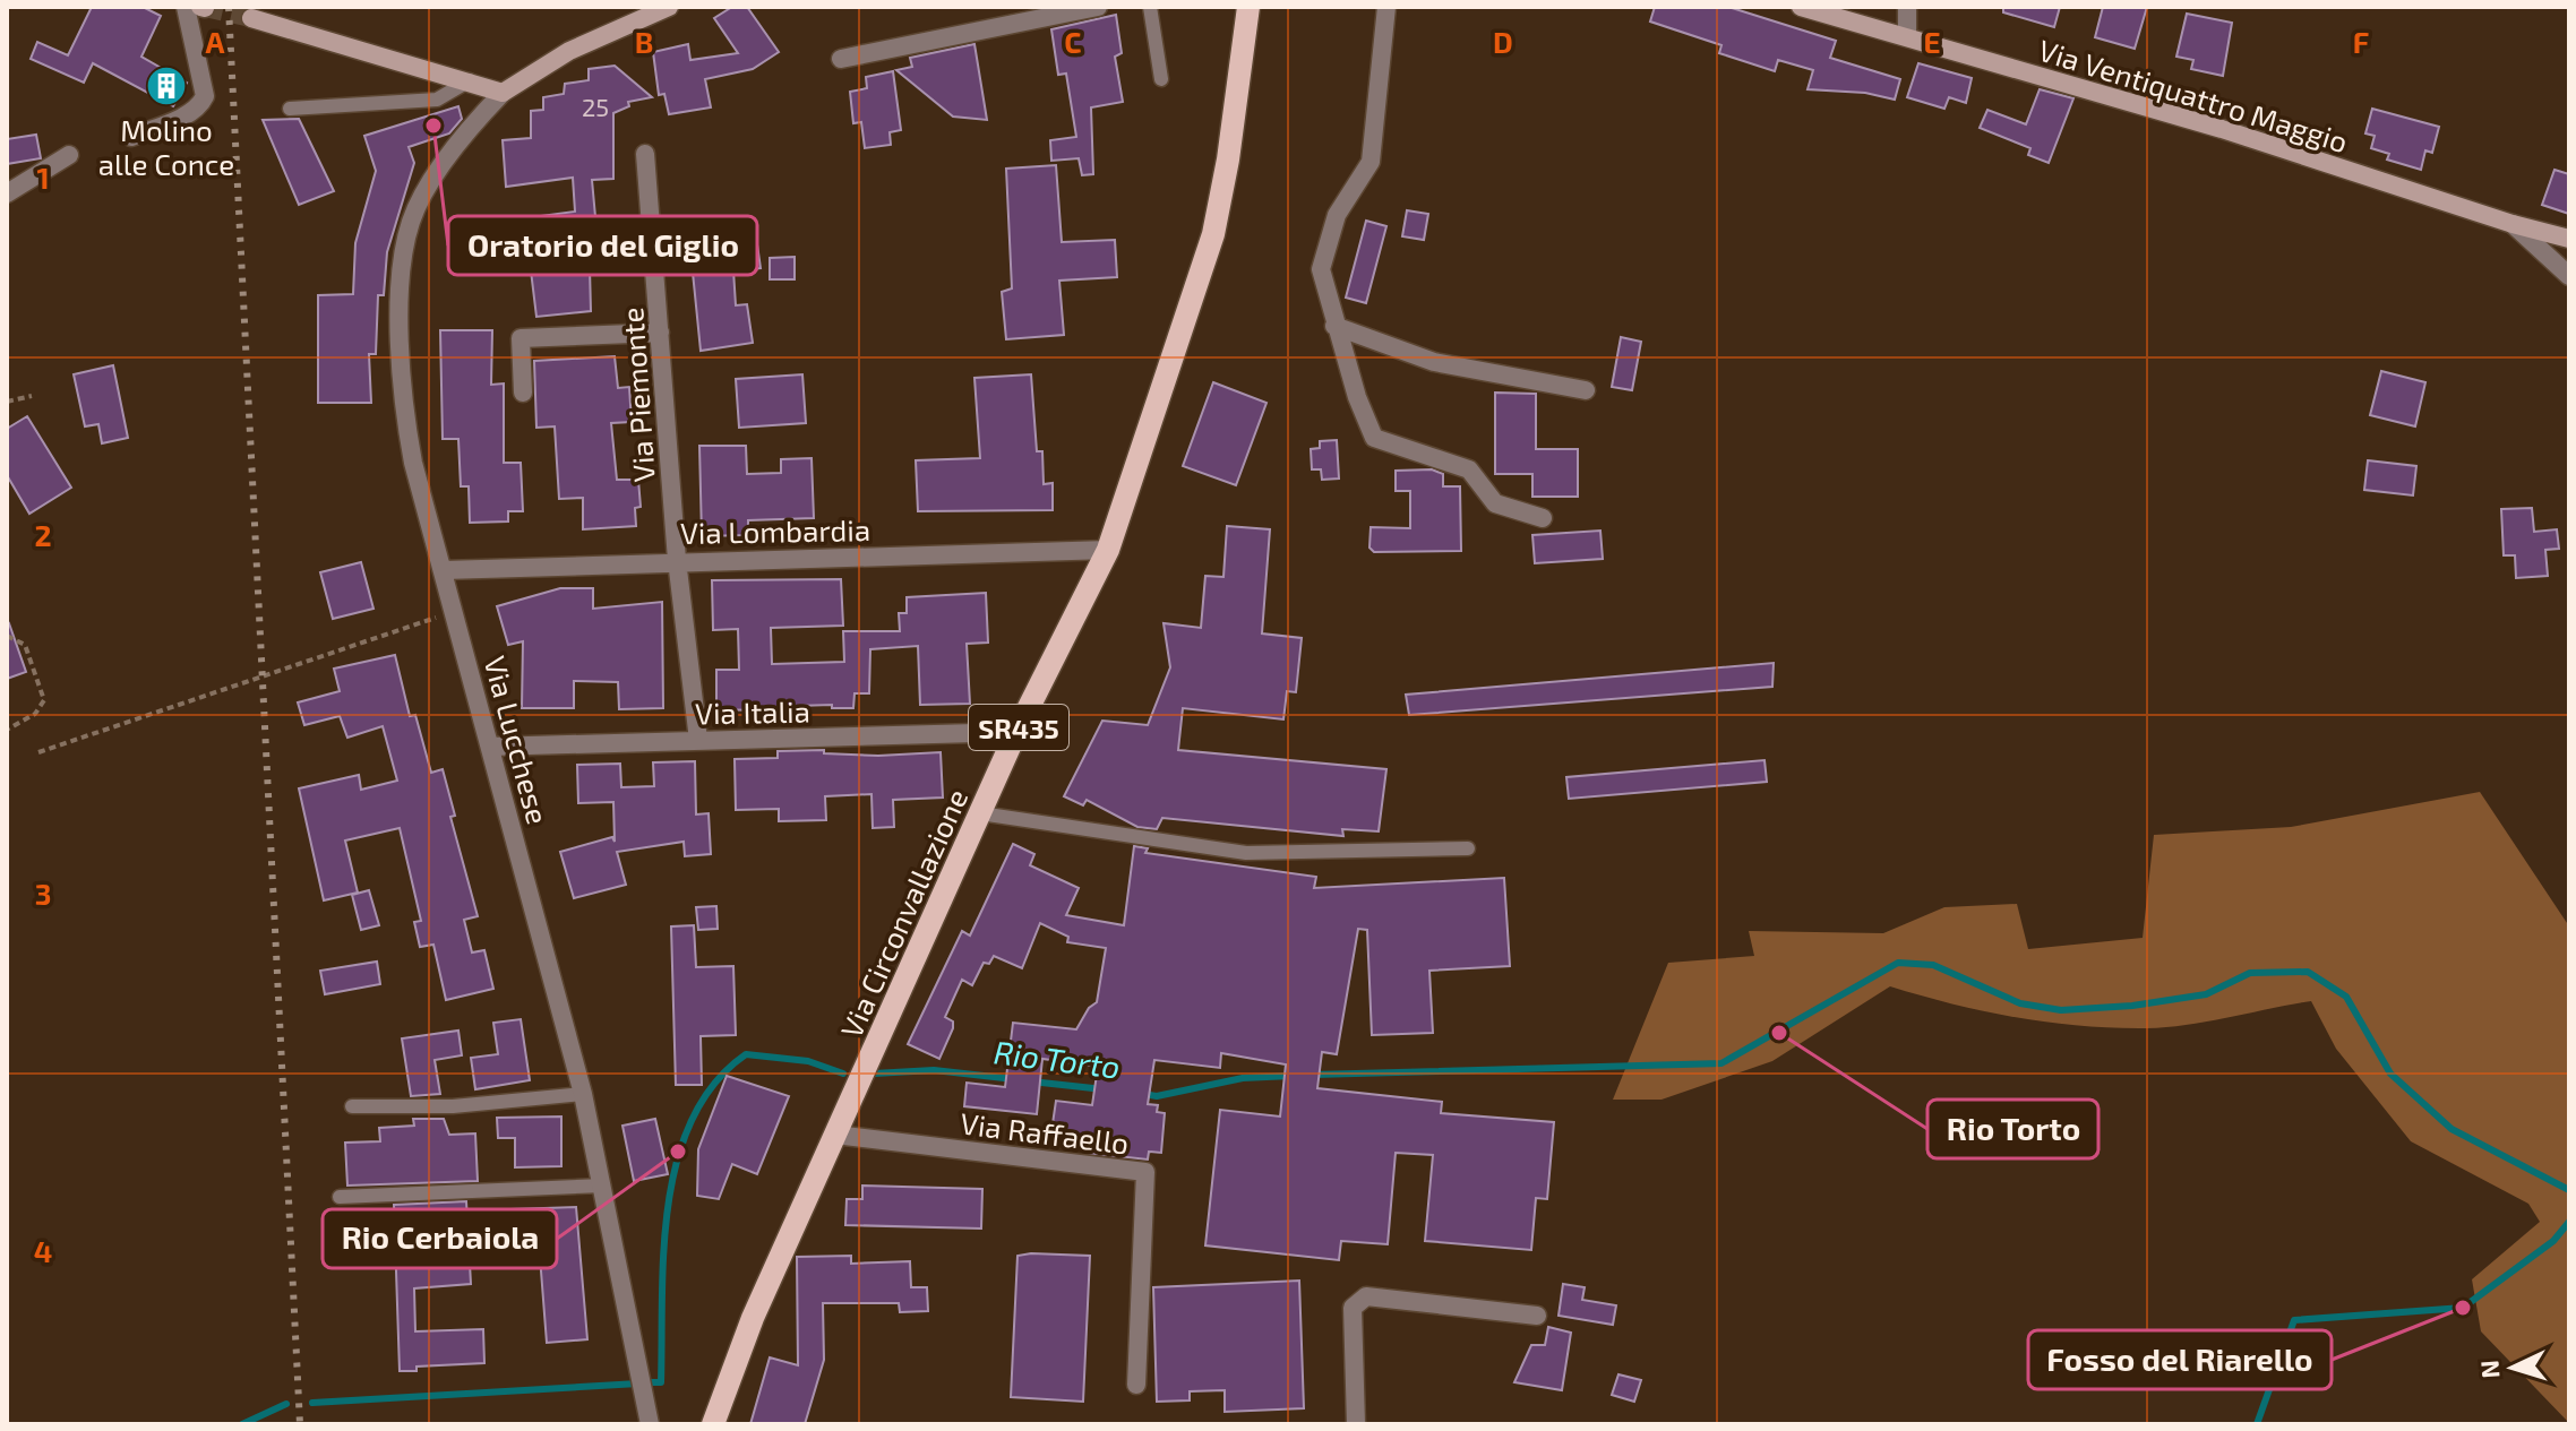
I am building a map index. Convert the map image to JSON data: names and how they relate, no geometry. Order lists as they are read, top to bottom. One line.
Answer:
{"streets":{"main road":["SR435","Via Circonvallazione"],"street":["Via Ventiquattro Maggio","Via Piemonte","Via Lombardia","Via Italia","Via Lucchese","Via Raffaello"]},"crossings":[["Via Piemonte","Via Lombardia"],["Via Piemonte","Via Italia"],["Via Lombardia","Via Lucchese"],["Via Lombardia","Via Circonvallazione"],["Via Italia","Via Lucchese"],["Via Italia","Via Circonvallazione"],["Via Circonvallazione","Via Raffaello"]],"water":["Rio Torto"],"places":{"building":["Molino alle Conce"],"other":["Oratorio del Giglio","Rio Torto","Rio Cerbaiola","Fosso del Riarello"]},"house_numbers":["25"],"north":"left","grid":{"columns":["A","B","C","D","E","F"],"rows":["1","2","3","4"]}}
